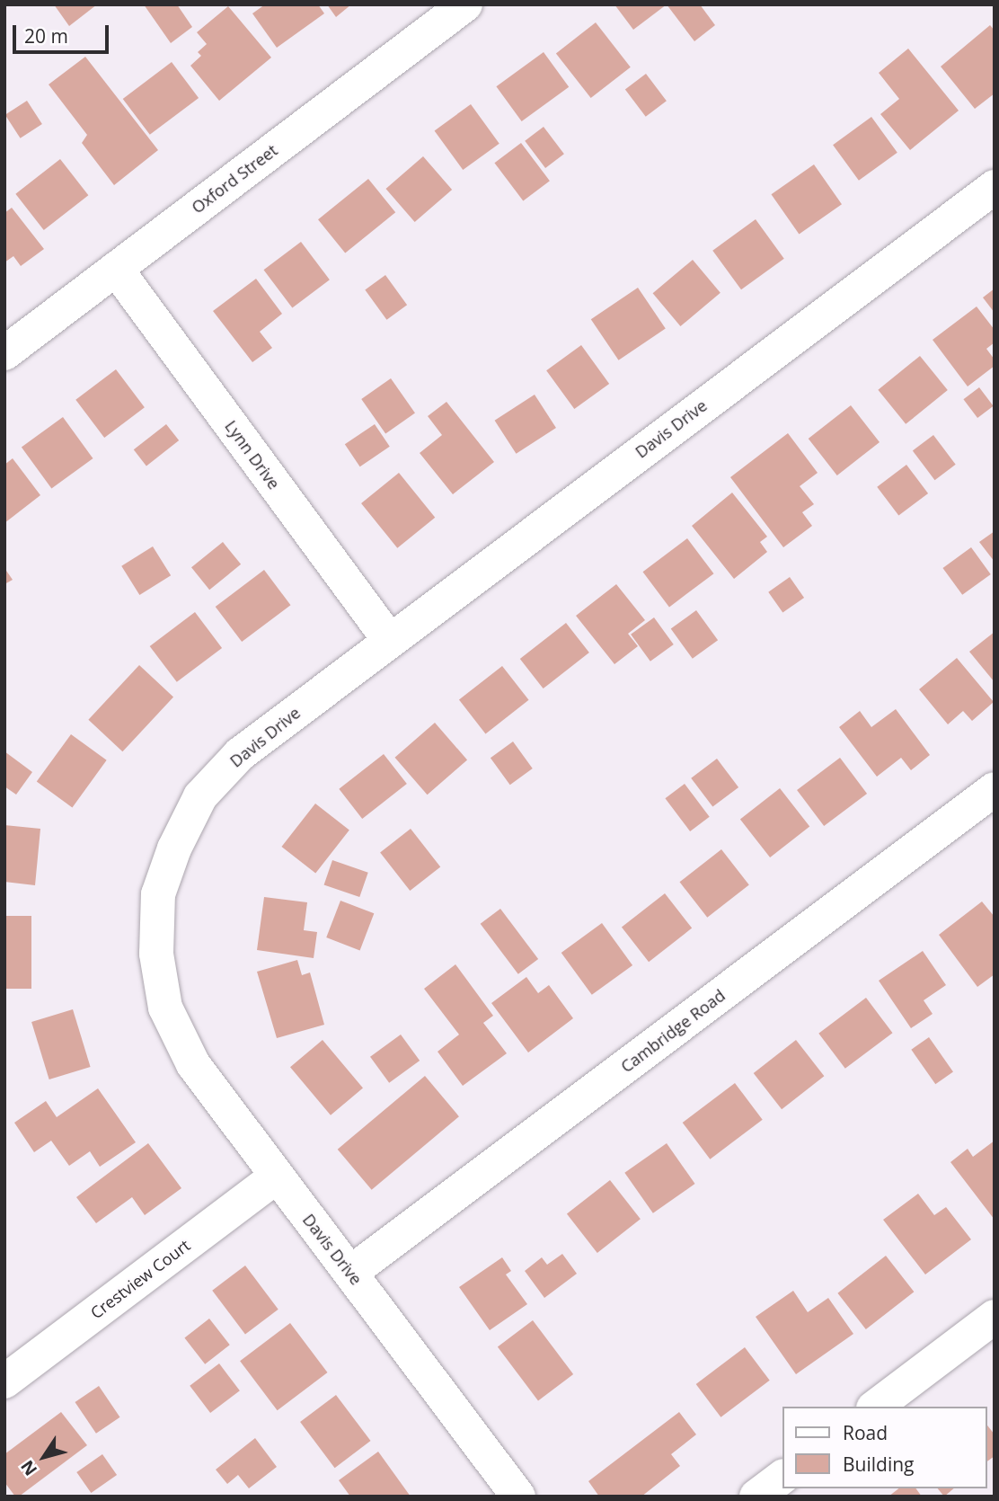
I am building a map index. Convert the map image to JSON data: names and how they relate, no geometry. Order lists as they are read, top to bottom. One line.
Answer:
{"streets":{"street":["Oxford Street","Davis Drive","Lynn Drive","Cambridge Road","Crestview Court"]},"crossings":[["Oxford Street","Lynn Drive"],["Davis Drive","Lynn Drive"],["Davis Drive","Cambridge Road"],["Davis Drive","Crestview Court"]],"legend":["Road","Building"],"scale_bar":"20 m","north":"bottom left"}
